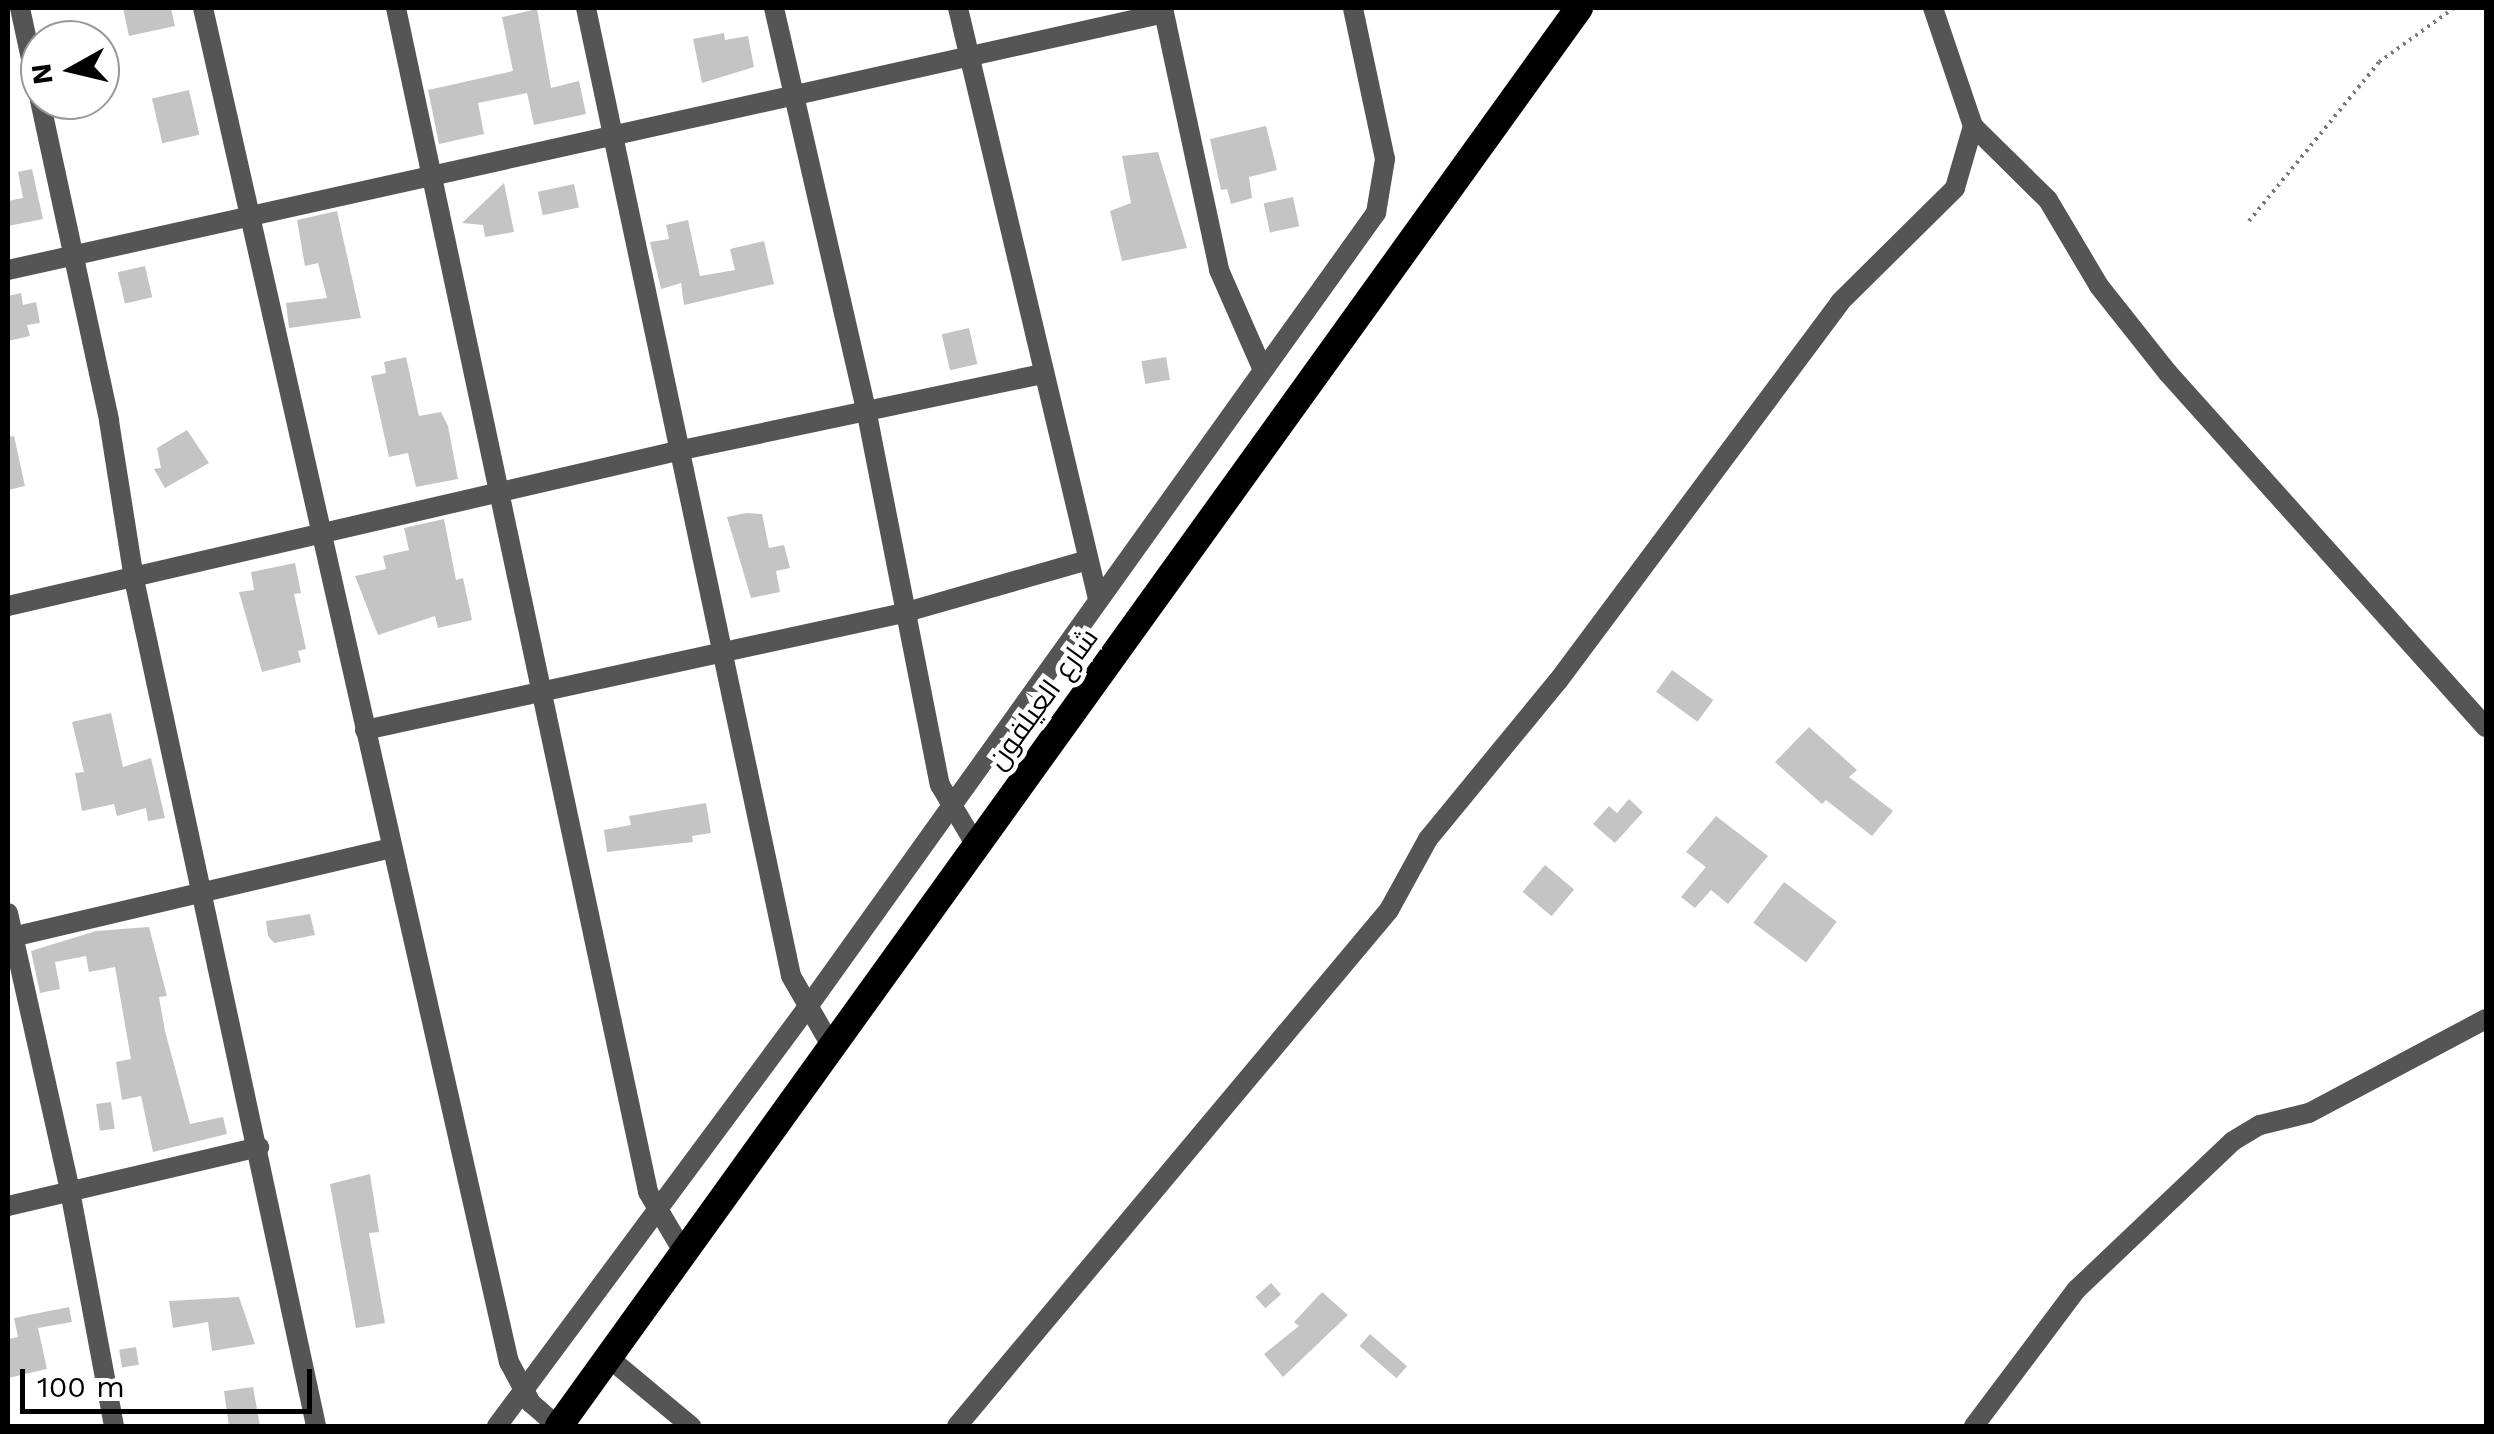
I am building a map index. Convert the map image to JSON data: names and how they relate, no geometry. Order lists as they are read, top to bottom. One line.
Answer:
{"streets":{"highway":["شارع العيلفون"]},"scale_bar":"100 m","north":"left"}
